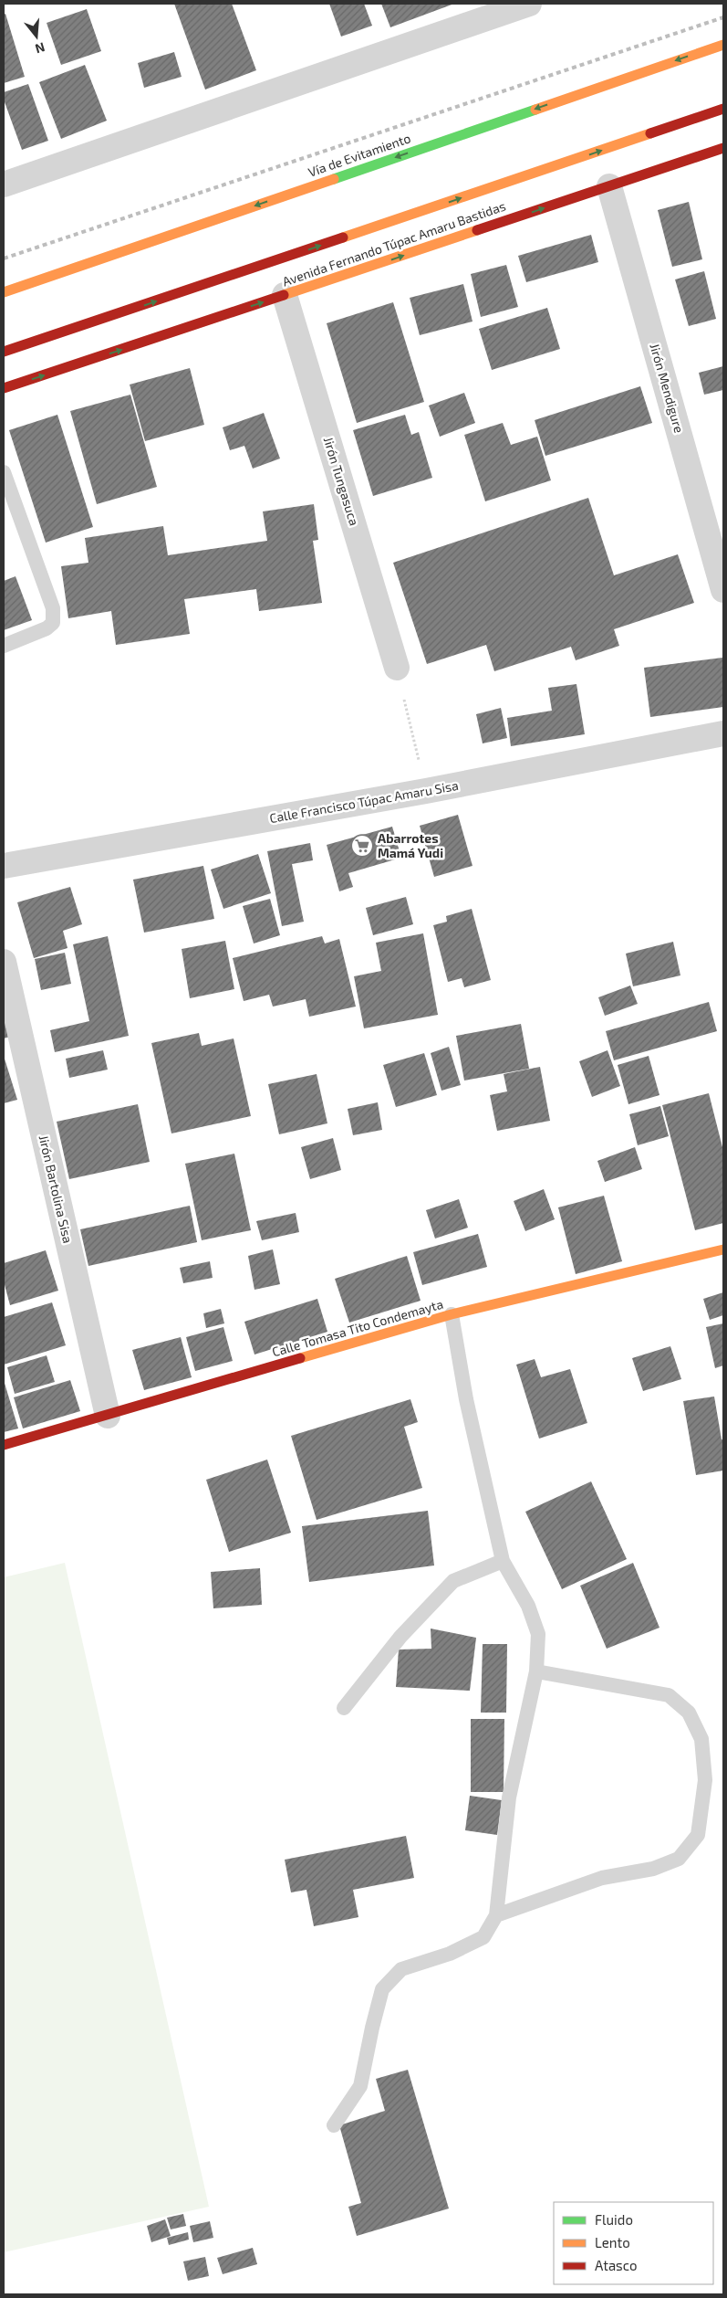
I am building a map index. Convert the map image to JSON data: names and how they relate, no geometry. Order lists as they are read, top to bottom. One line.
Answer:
{"streets":{"main road":["Vía de Evitamiento","Avenida Fernando Túpac Amaru Bastidas","Calle Tomasa Tito Condemayta"],"street":["Jirón Mendigure","Jirón Tungasuca","Calle Francisco Túpac Amaru Sisa","Jirón Bartolina Sisa"]},"crossings":[["Avenida Fernando Túpac Amaru Bastidas","Jirón Mendigure"],["Avenida Fernando Túpac Amaru Bastidas","Jirón Tungasuca"],["Jirón Bartolina Sisa","Calle Tomasa Tito Condemayta"]],"places":{"supermarket":["Abarrotes Mamá Yudi"]},"legend":["Fluido","Lento","Atasco"],"north":"bottom"}
